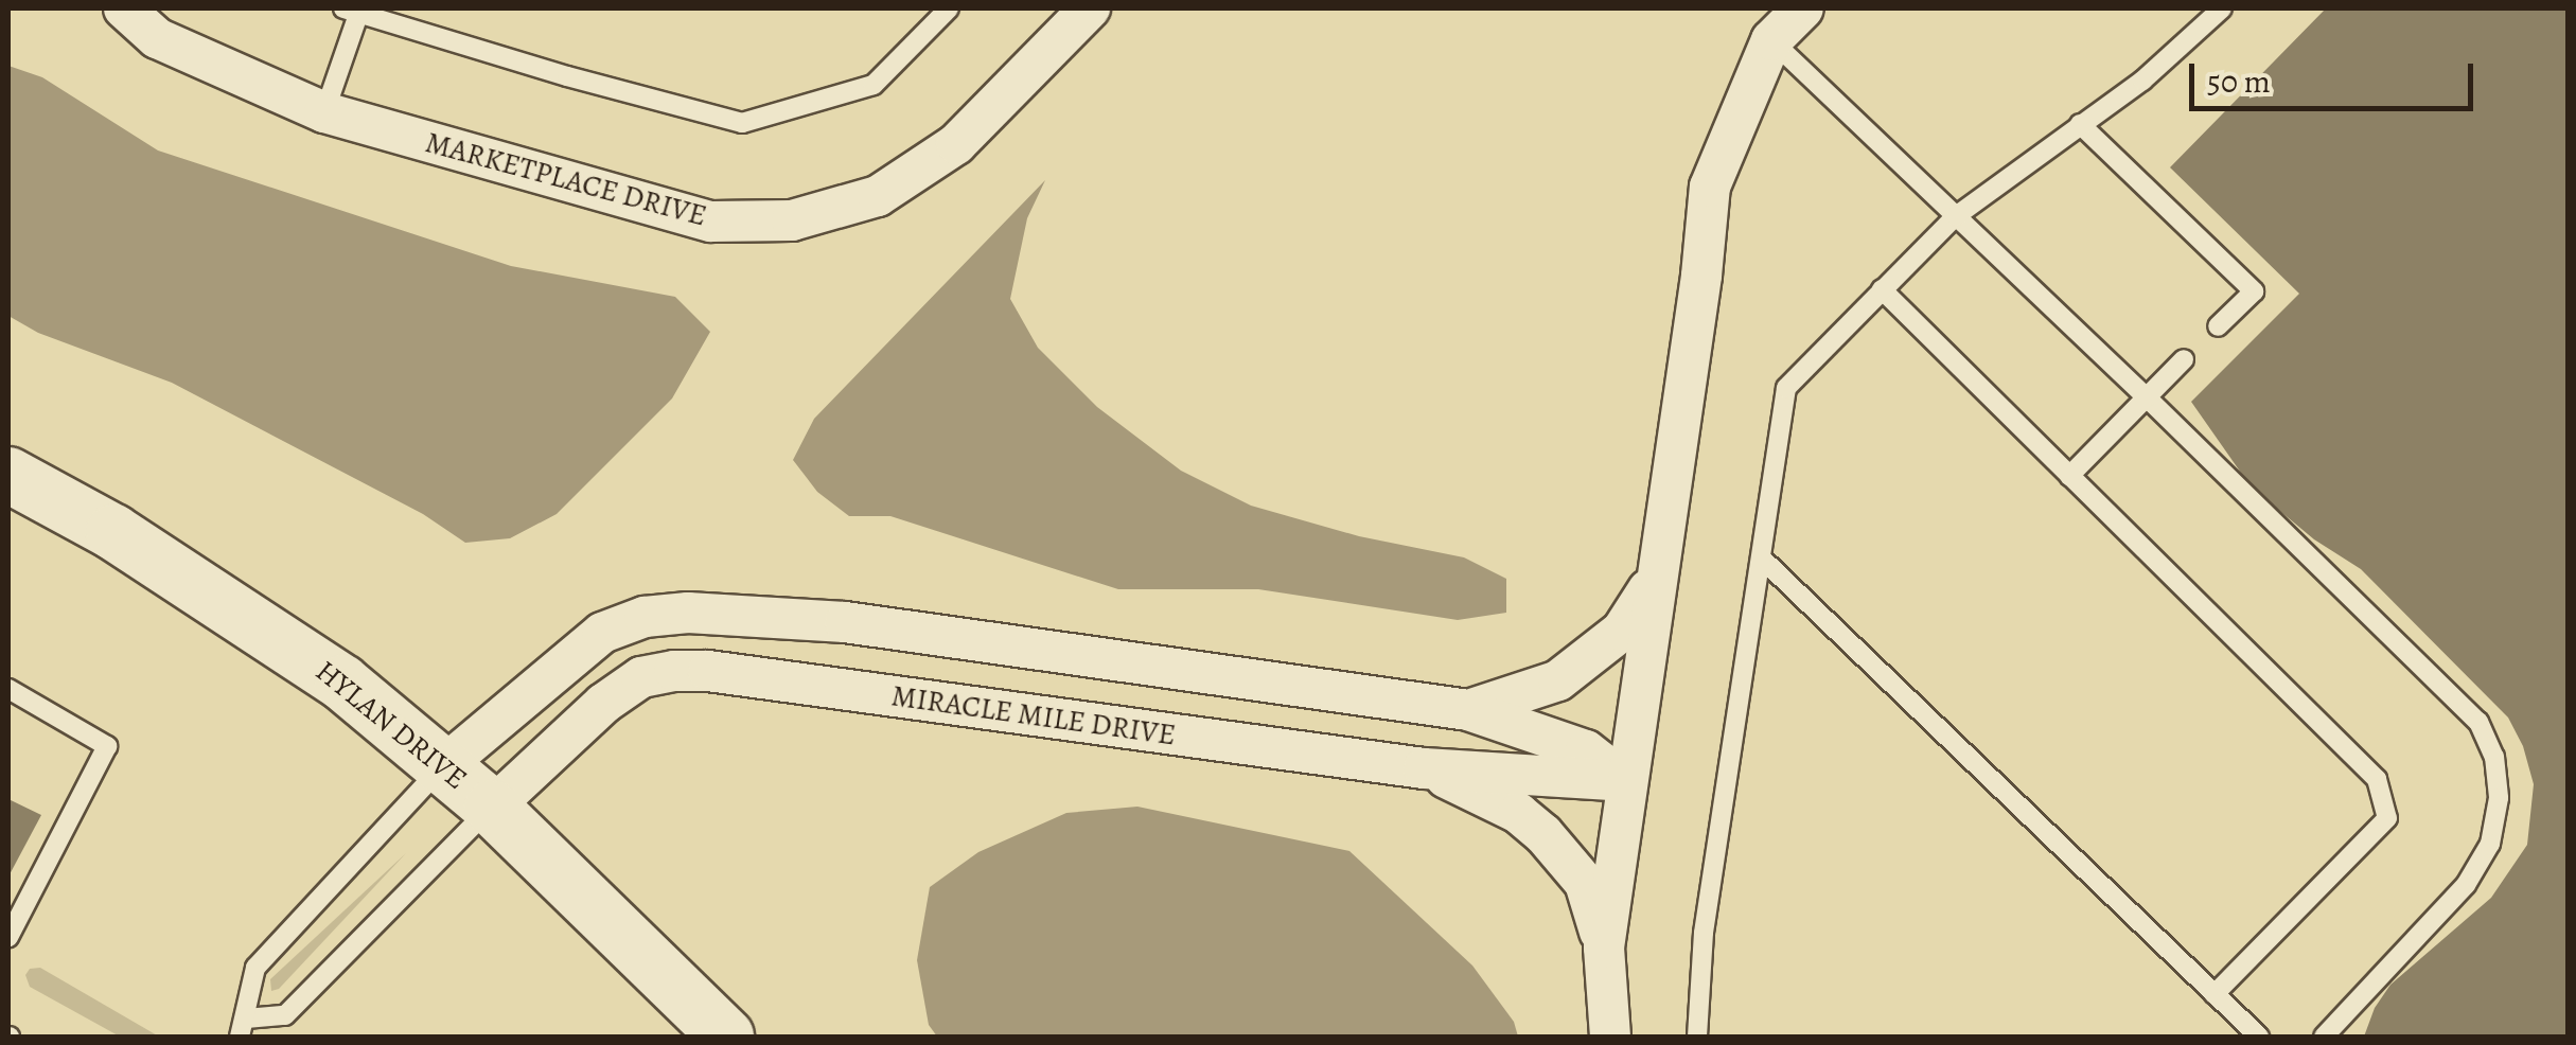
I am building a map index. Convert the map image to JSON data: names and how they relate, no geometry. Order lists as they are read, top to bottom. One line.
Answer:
{"streets":{"main road":["HYLAN DRIVE"],"street":["MARKETPLACE DRIVE","MIRACLE MILE DRIVE"]},"crossings":[["MIRACLE MILE DRIVE","HYLAN DRIVE"]],"scale_bar":"50 m"}
